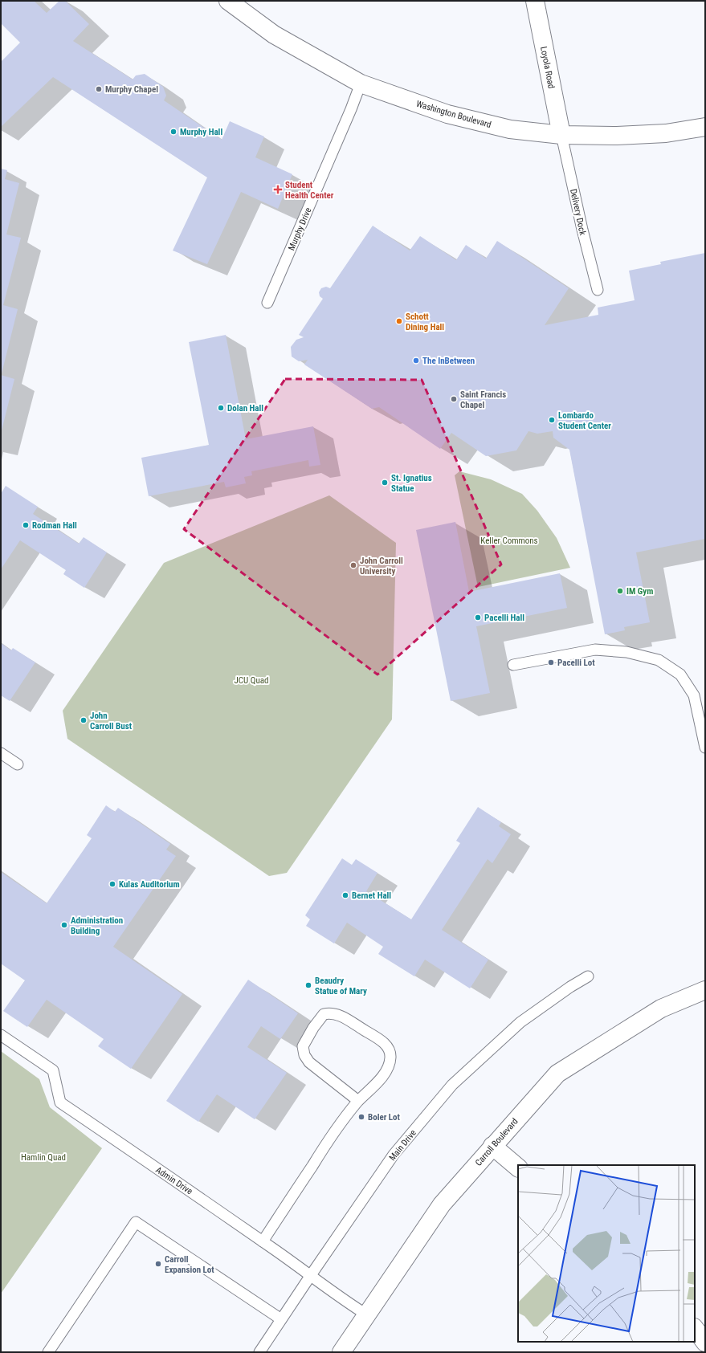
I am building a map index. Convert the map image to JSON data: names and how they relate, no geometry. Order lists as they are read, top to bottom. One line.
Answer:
{"streets":{"street":["Loyola Road","Washington Boulevard","Carroll Boulevard"],"lane":["Delivery Dock","Murphy Drive","Main Drive","Admin Drive"]},"crossings":[["Loyola Road","Washington Boulevard"],["Loyola Road","Delivery Dock"],["Washington Boulevard","Delivery Dock"],["Washington Boulevard","Murphy Drive"],["Carroll Boulevard","Admin Drive"],["Main Drive","Admin Drive"]],"parks":["Keller Commons","JCU Quad","Hamlin Quad"],"places":{"other":["Murphy Chapel","Murphy Hall","Schott Dining Hall","The InBetween","Saint Francis Chapel","Dolan Hall","Lombardo Student Center","St. Ignatius Statue","Rodman Hall","John Carroll University","IM Gym","Pacelli Hall","Pacelli Lot","John Carroll Bust","Kulas Auditorium","Bernet Hall","Administration Building","Beaudry Statue of Mary","Boler Lot","Carroll Expansion Lot"],"health":["Student Health Center"]}}
